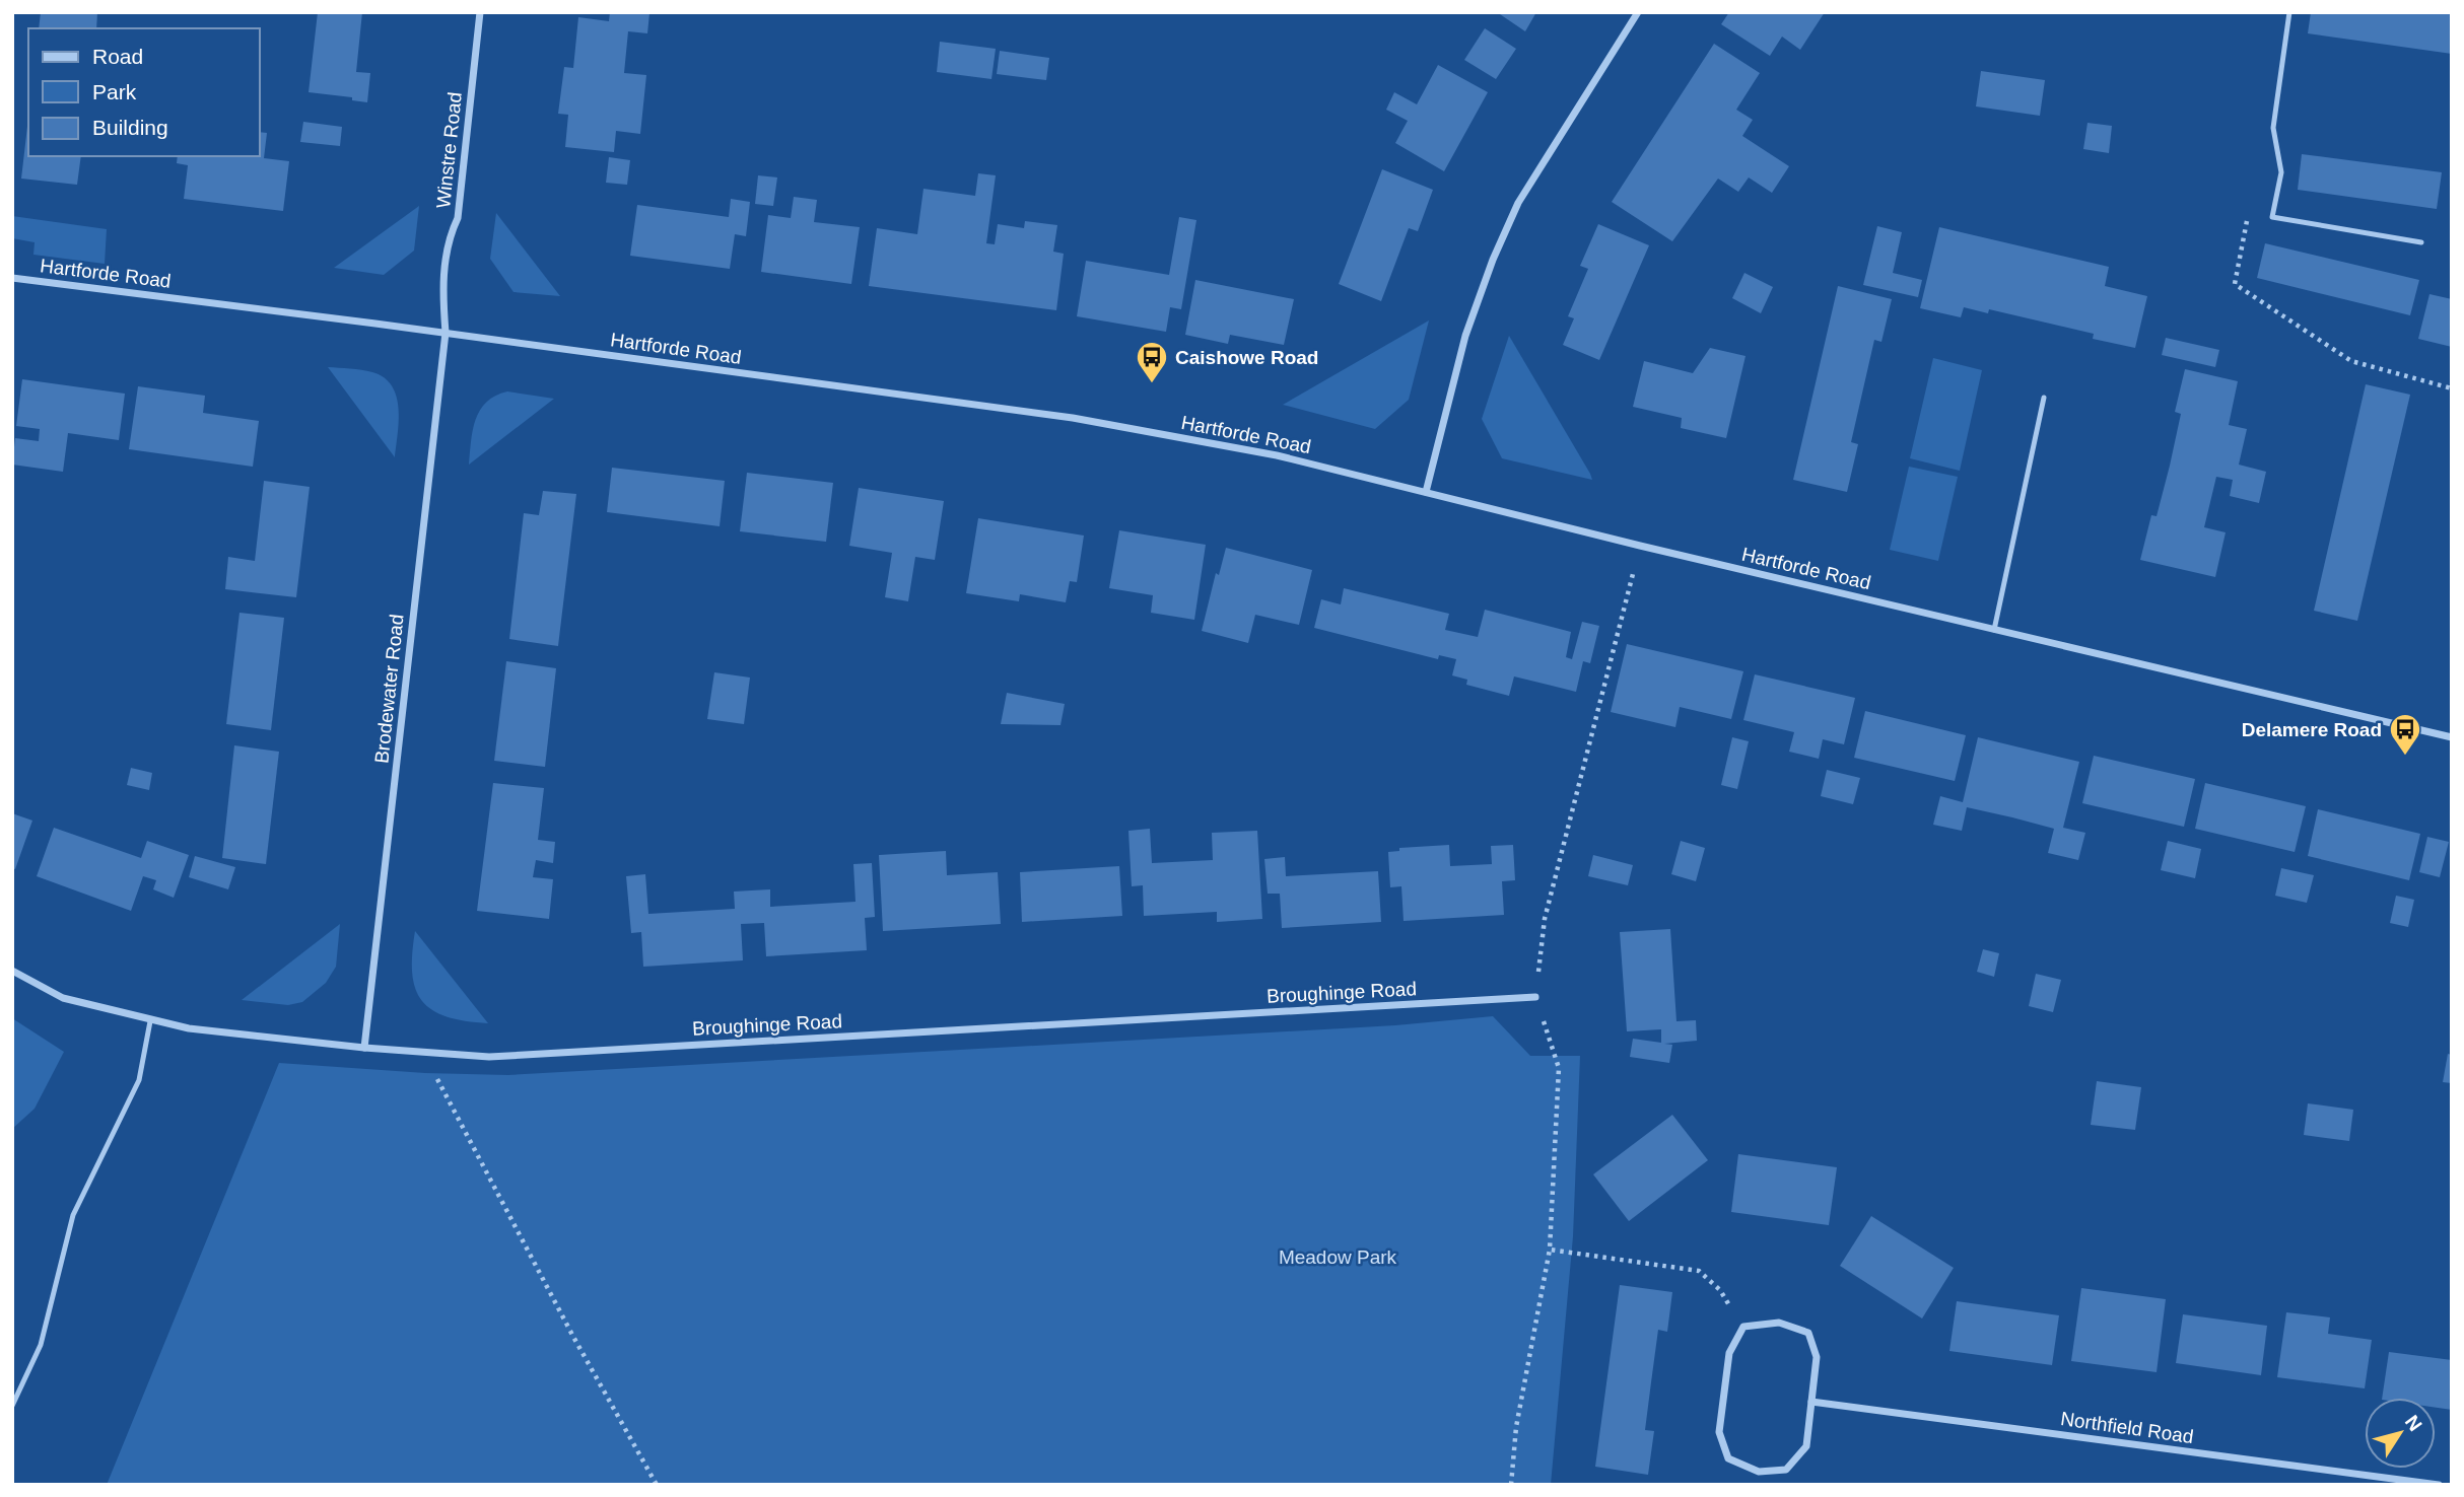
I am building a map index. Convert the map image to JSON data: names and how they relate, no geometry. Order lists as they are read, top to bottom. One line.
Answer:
{"streets":{"street":["Winstre Road","Hartforde Road","Brodewater Road","Broughinge Road","Northfield Road"]},"crossings":[["Winstre Road","Hartforde Road"],["Winstre Road","Brodewater Road"],["Hartforde Road","Brodewater Road"],["Brodewater Road","Broughinge Road"]],"parks":["Meadow Park"],"places":{"bus stop":["Caishowe Road","Delamere Road"]},"legend":["Road","Park","Building"],"north":"top right"}
